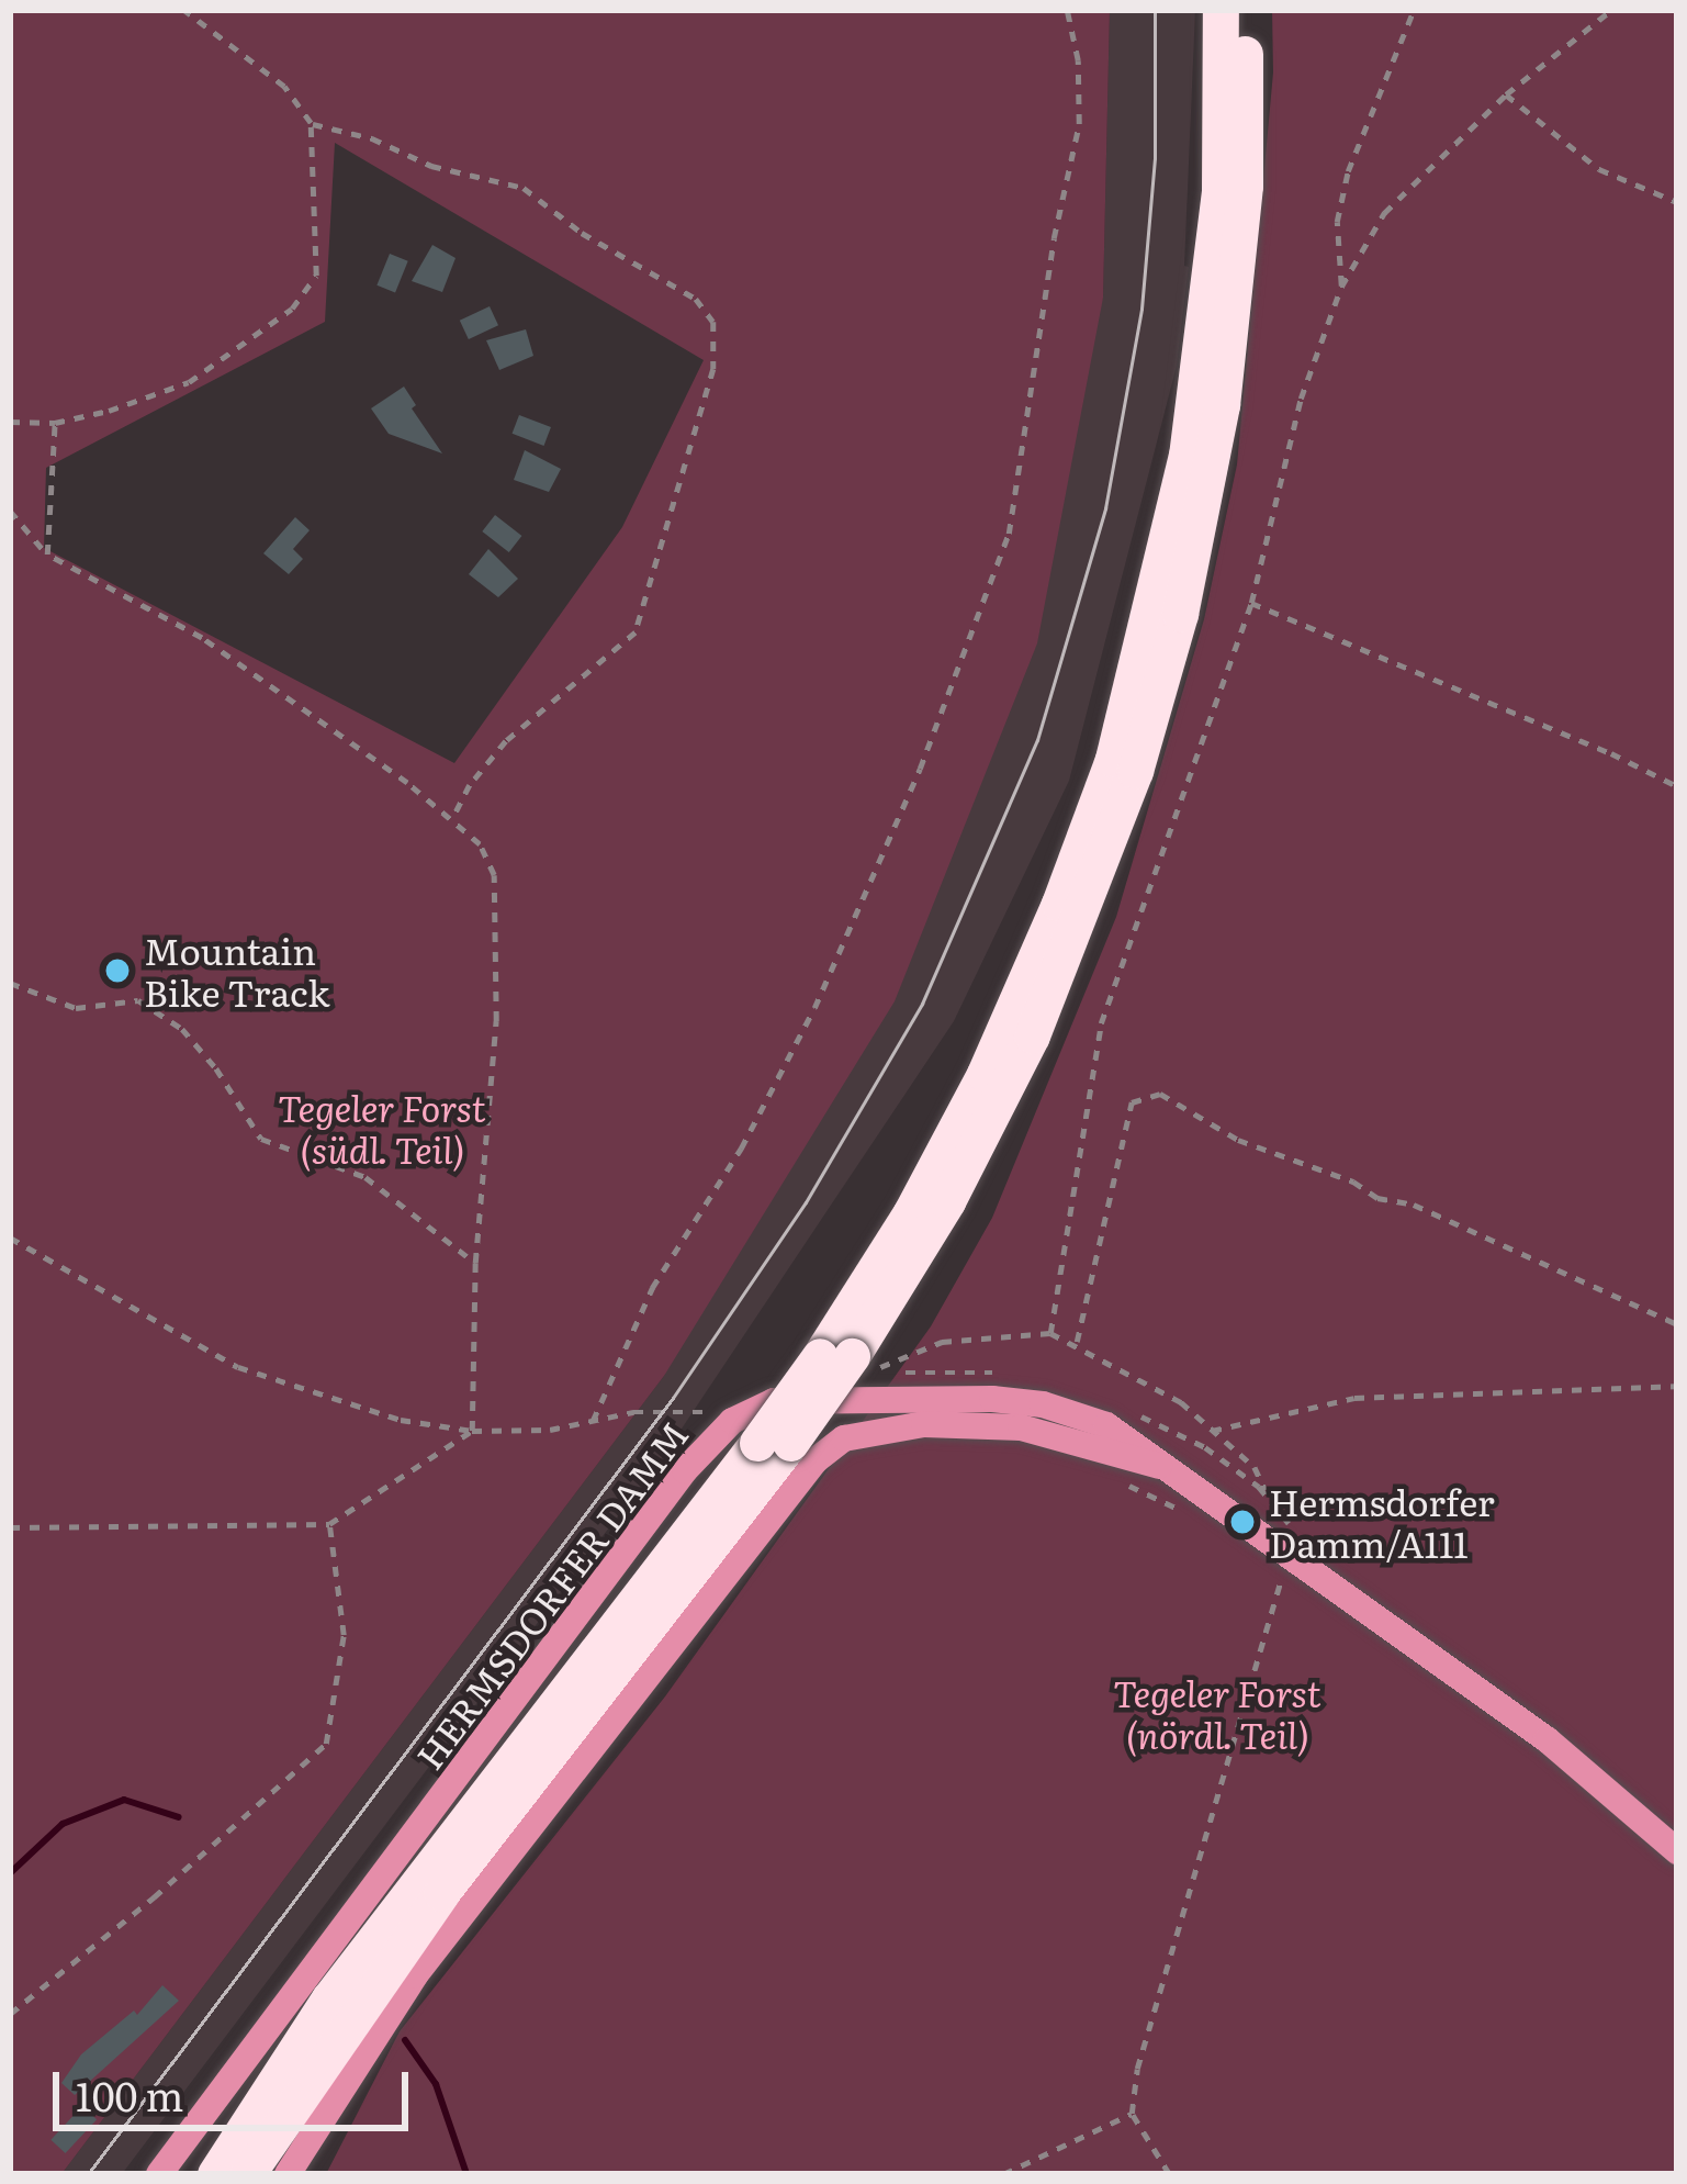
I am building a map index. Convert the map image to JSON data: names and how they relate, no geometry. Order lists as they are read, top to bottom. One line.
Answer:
{"streets":{"main road":["HERMSDORFER DAMM"]},"parks":["Tegeler Forst (südl. Teil)","Tegeler Forst (nördl. Teil)"],"places":["Mountain Bike Track","Hermsdorfer Damm/A111"],"scale_bar":"100 m"}
